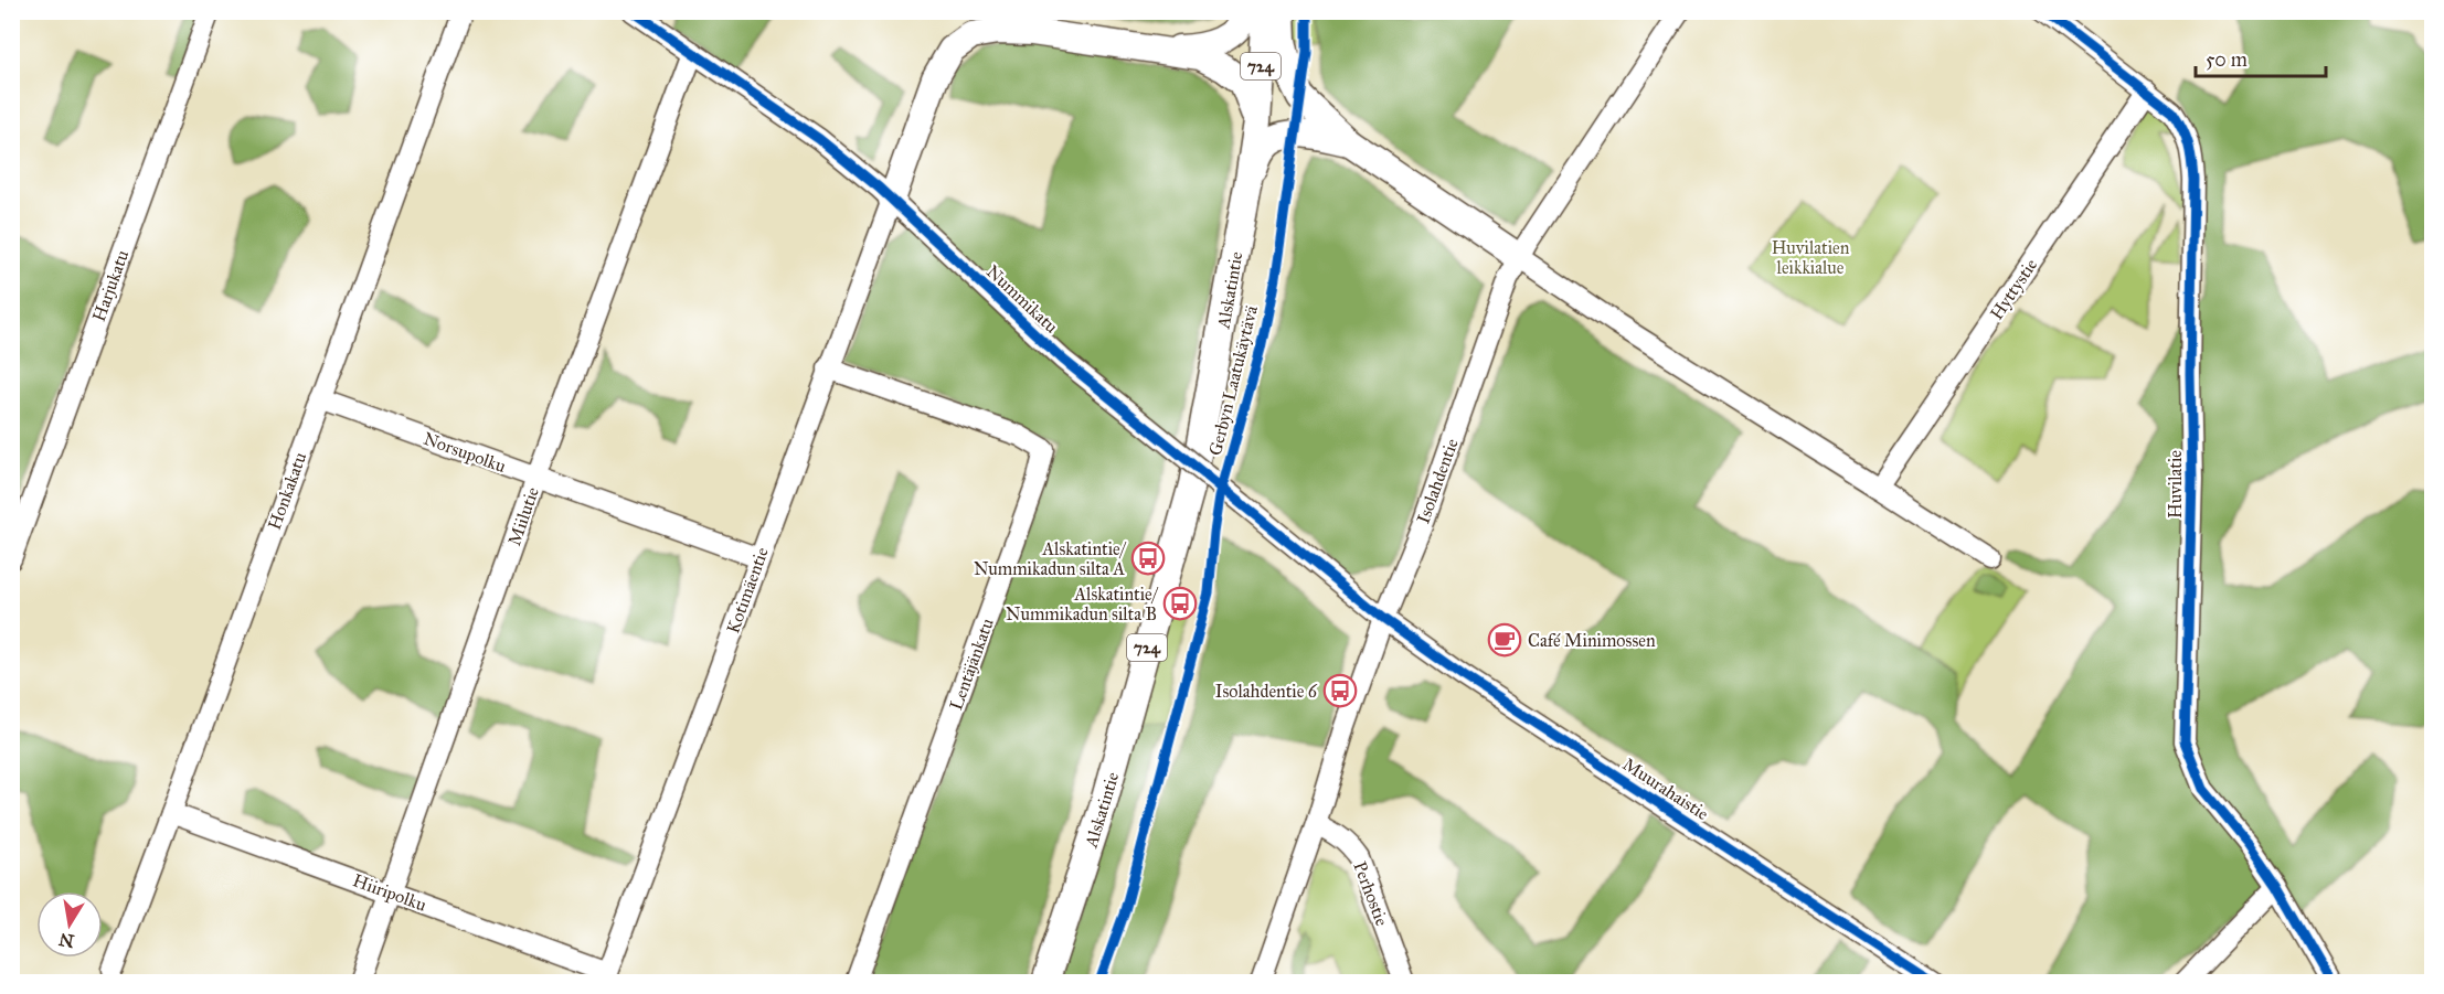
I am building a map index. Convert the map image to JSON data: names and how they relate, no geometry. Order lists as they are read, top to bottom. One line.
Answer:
{"streets":{"main road":["724","Alskatintie"],"street":["Harjukatu","Hyttystie","Nummikatu","Norsupolku","Isolahdentie","Huvilatie","Honkakatu","Miilutie","Kotimäentie","Lentäjänkatu","Muurahaistie","Hiiripolku","Perhostie"],"cycle path":["Gerbyn Laatukäytävä"]},"crossings":[["Hyttystie","Huvilatie"],["Nummikatu","Isolahdentie"],["Nummikatu","Miilutie"],["Nummikatu","Kotimäentie"],["Nummikatu","Muurahaistie"],["Norsupolku","Honkakatu"],["Norsupolku","Miilutie"],["Norsupolku","Kotimäentie"],["Isolahdentie","Muurahaistie"],["Isolahdentie","Perhostie"],["Honkakatu","Hiiripolku"],["Miilutie","Hiiripolku"],["Kotimäentie","Lentäjänkatu"],["Kotimäentie","Hiiripolku"]],"parks":["Huvilatien leikkialue"],"places":{"bus stop":["Alskatintie/ Nummikadun silta A","Alskatintie/ Nummikadun silta B","Isolahdentie 6"],"cafe":["Café Minimossen"]},"scale_bar":"50 m","north":"bottom"}
